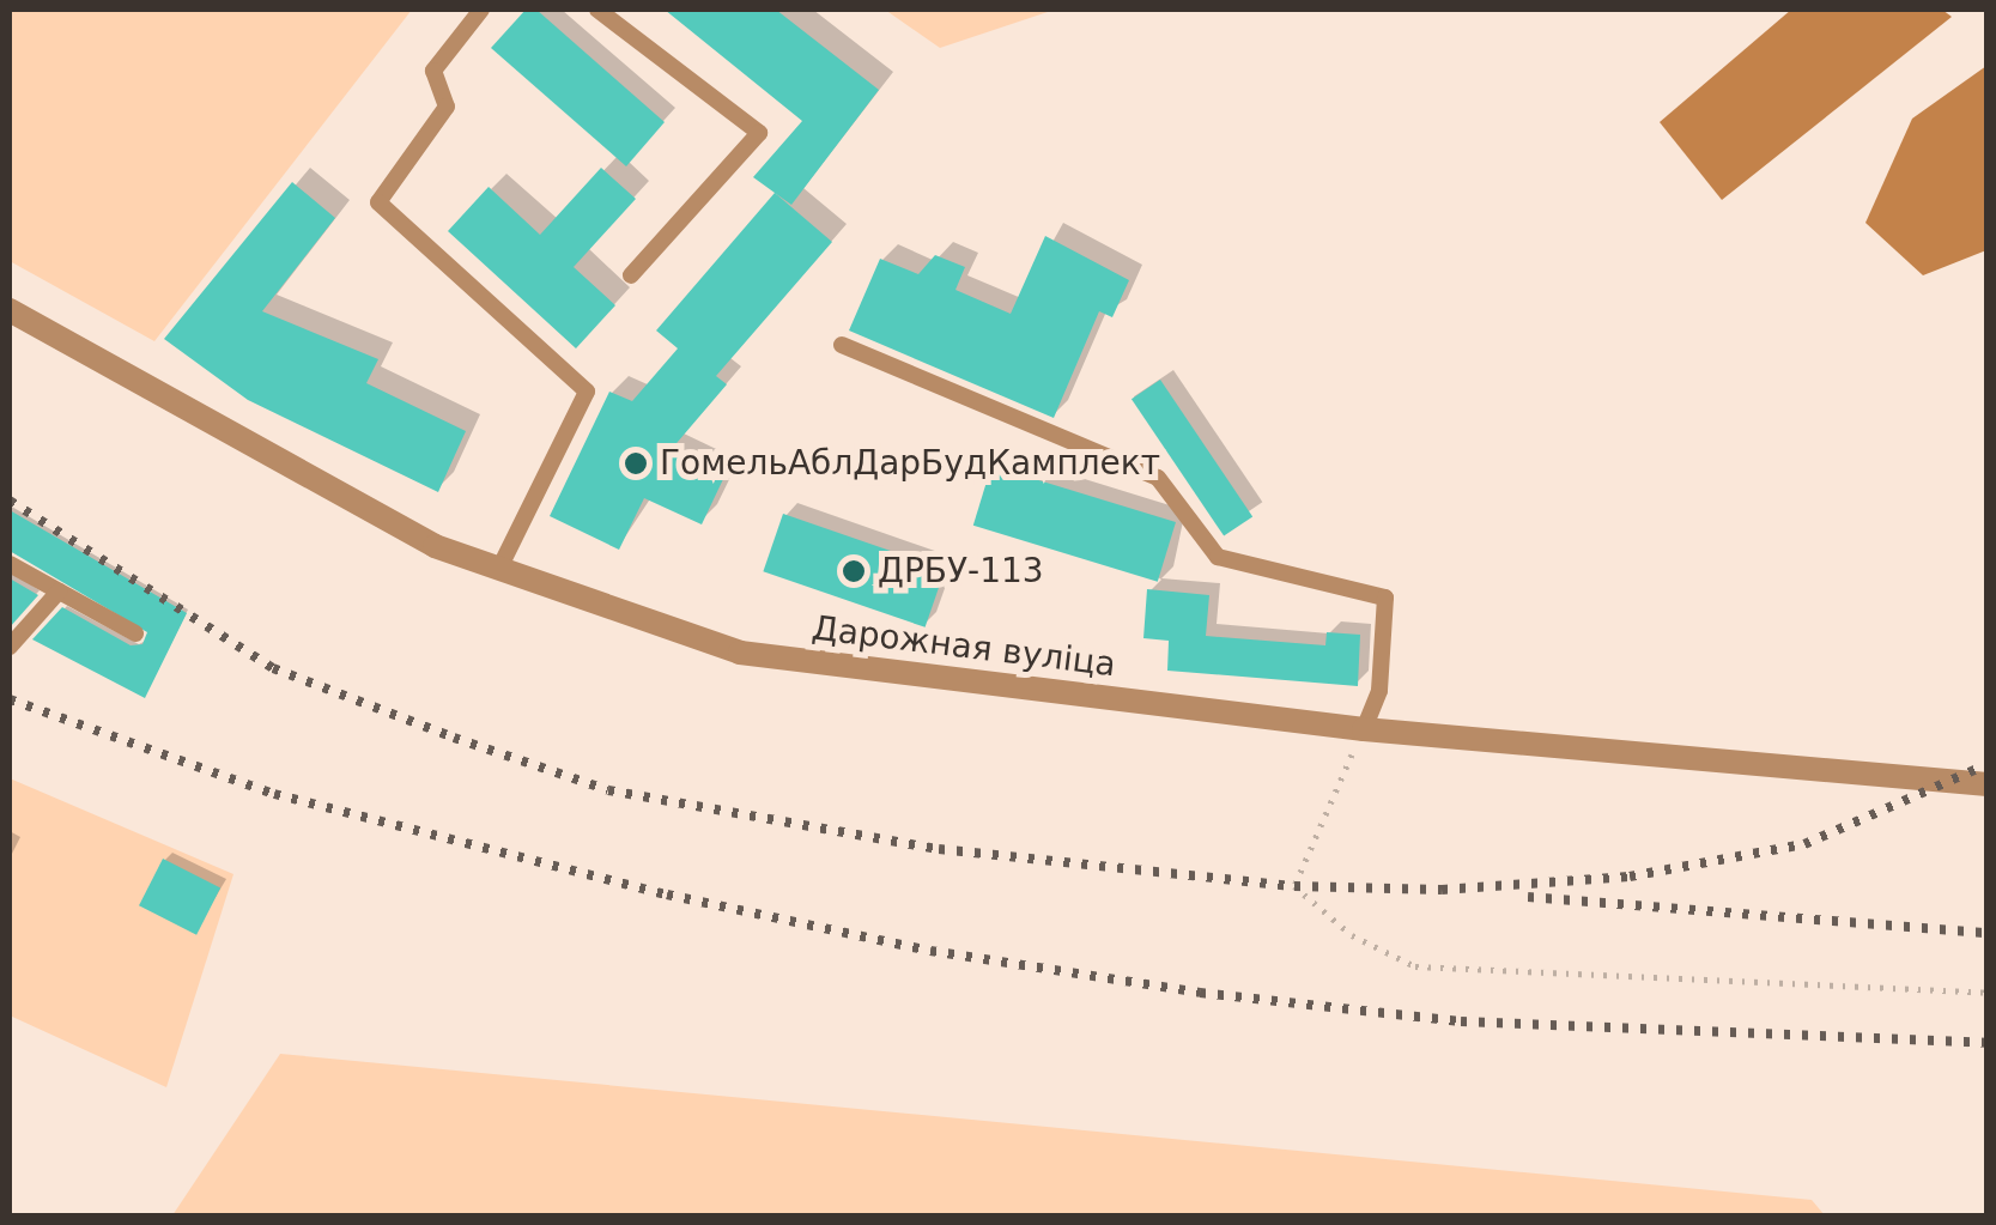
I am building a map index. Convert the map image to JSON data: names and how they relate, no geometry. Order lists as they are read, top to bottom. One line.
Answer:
{"streets":{"street":["Дарожная вуліца"]},"places":["ГомельАблДарБудКамплект","ДРБУ-113"]}
